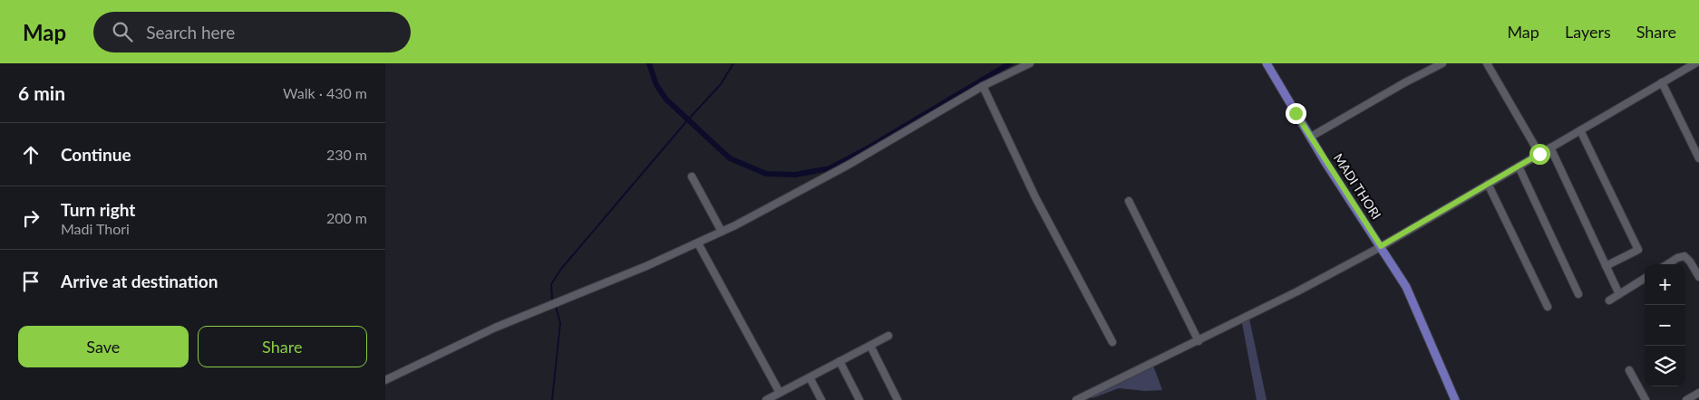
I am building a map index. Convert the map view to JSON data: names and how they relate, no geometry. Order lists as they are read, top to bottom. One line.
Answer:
{"streets":{"main road":["MADI THORI"]},"page":{"header":"Map","search":"Search here","nav":["Map","Layers","Share"],"heading":["6 min","Walk · 430 m"],"list":[["Continue","230 m"],["Turn right","Madi Thori","200 m"],"Arrive at destination"],"map_buttons":["+","−"],"buttons":["Save","Share"]}}
